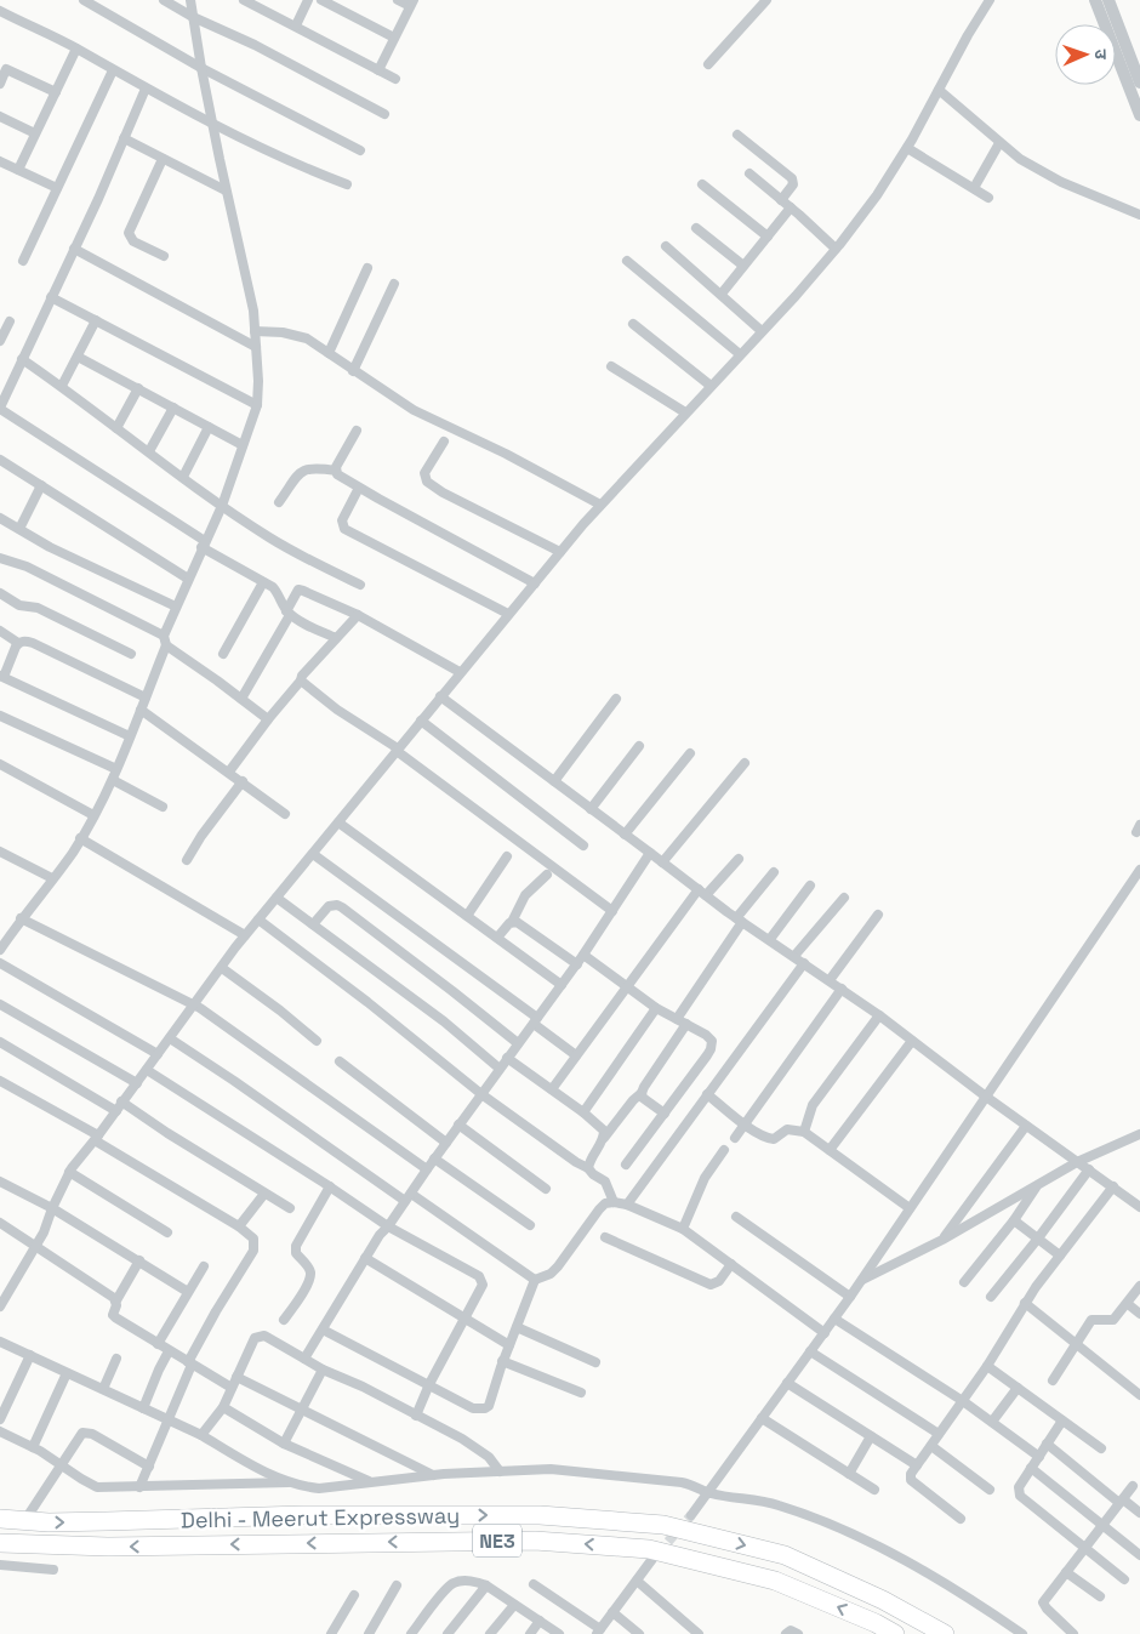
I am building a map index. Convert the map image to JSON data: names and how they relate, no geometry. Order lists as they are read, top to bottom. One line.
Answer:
{"streets":{"highway":["Delhi - Meerut Expressway","NE3"]},"north":"right"}
